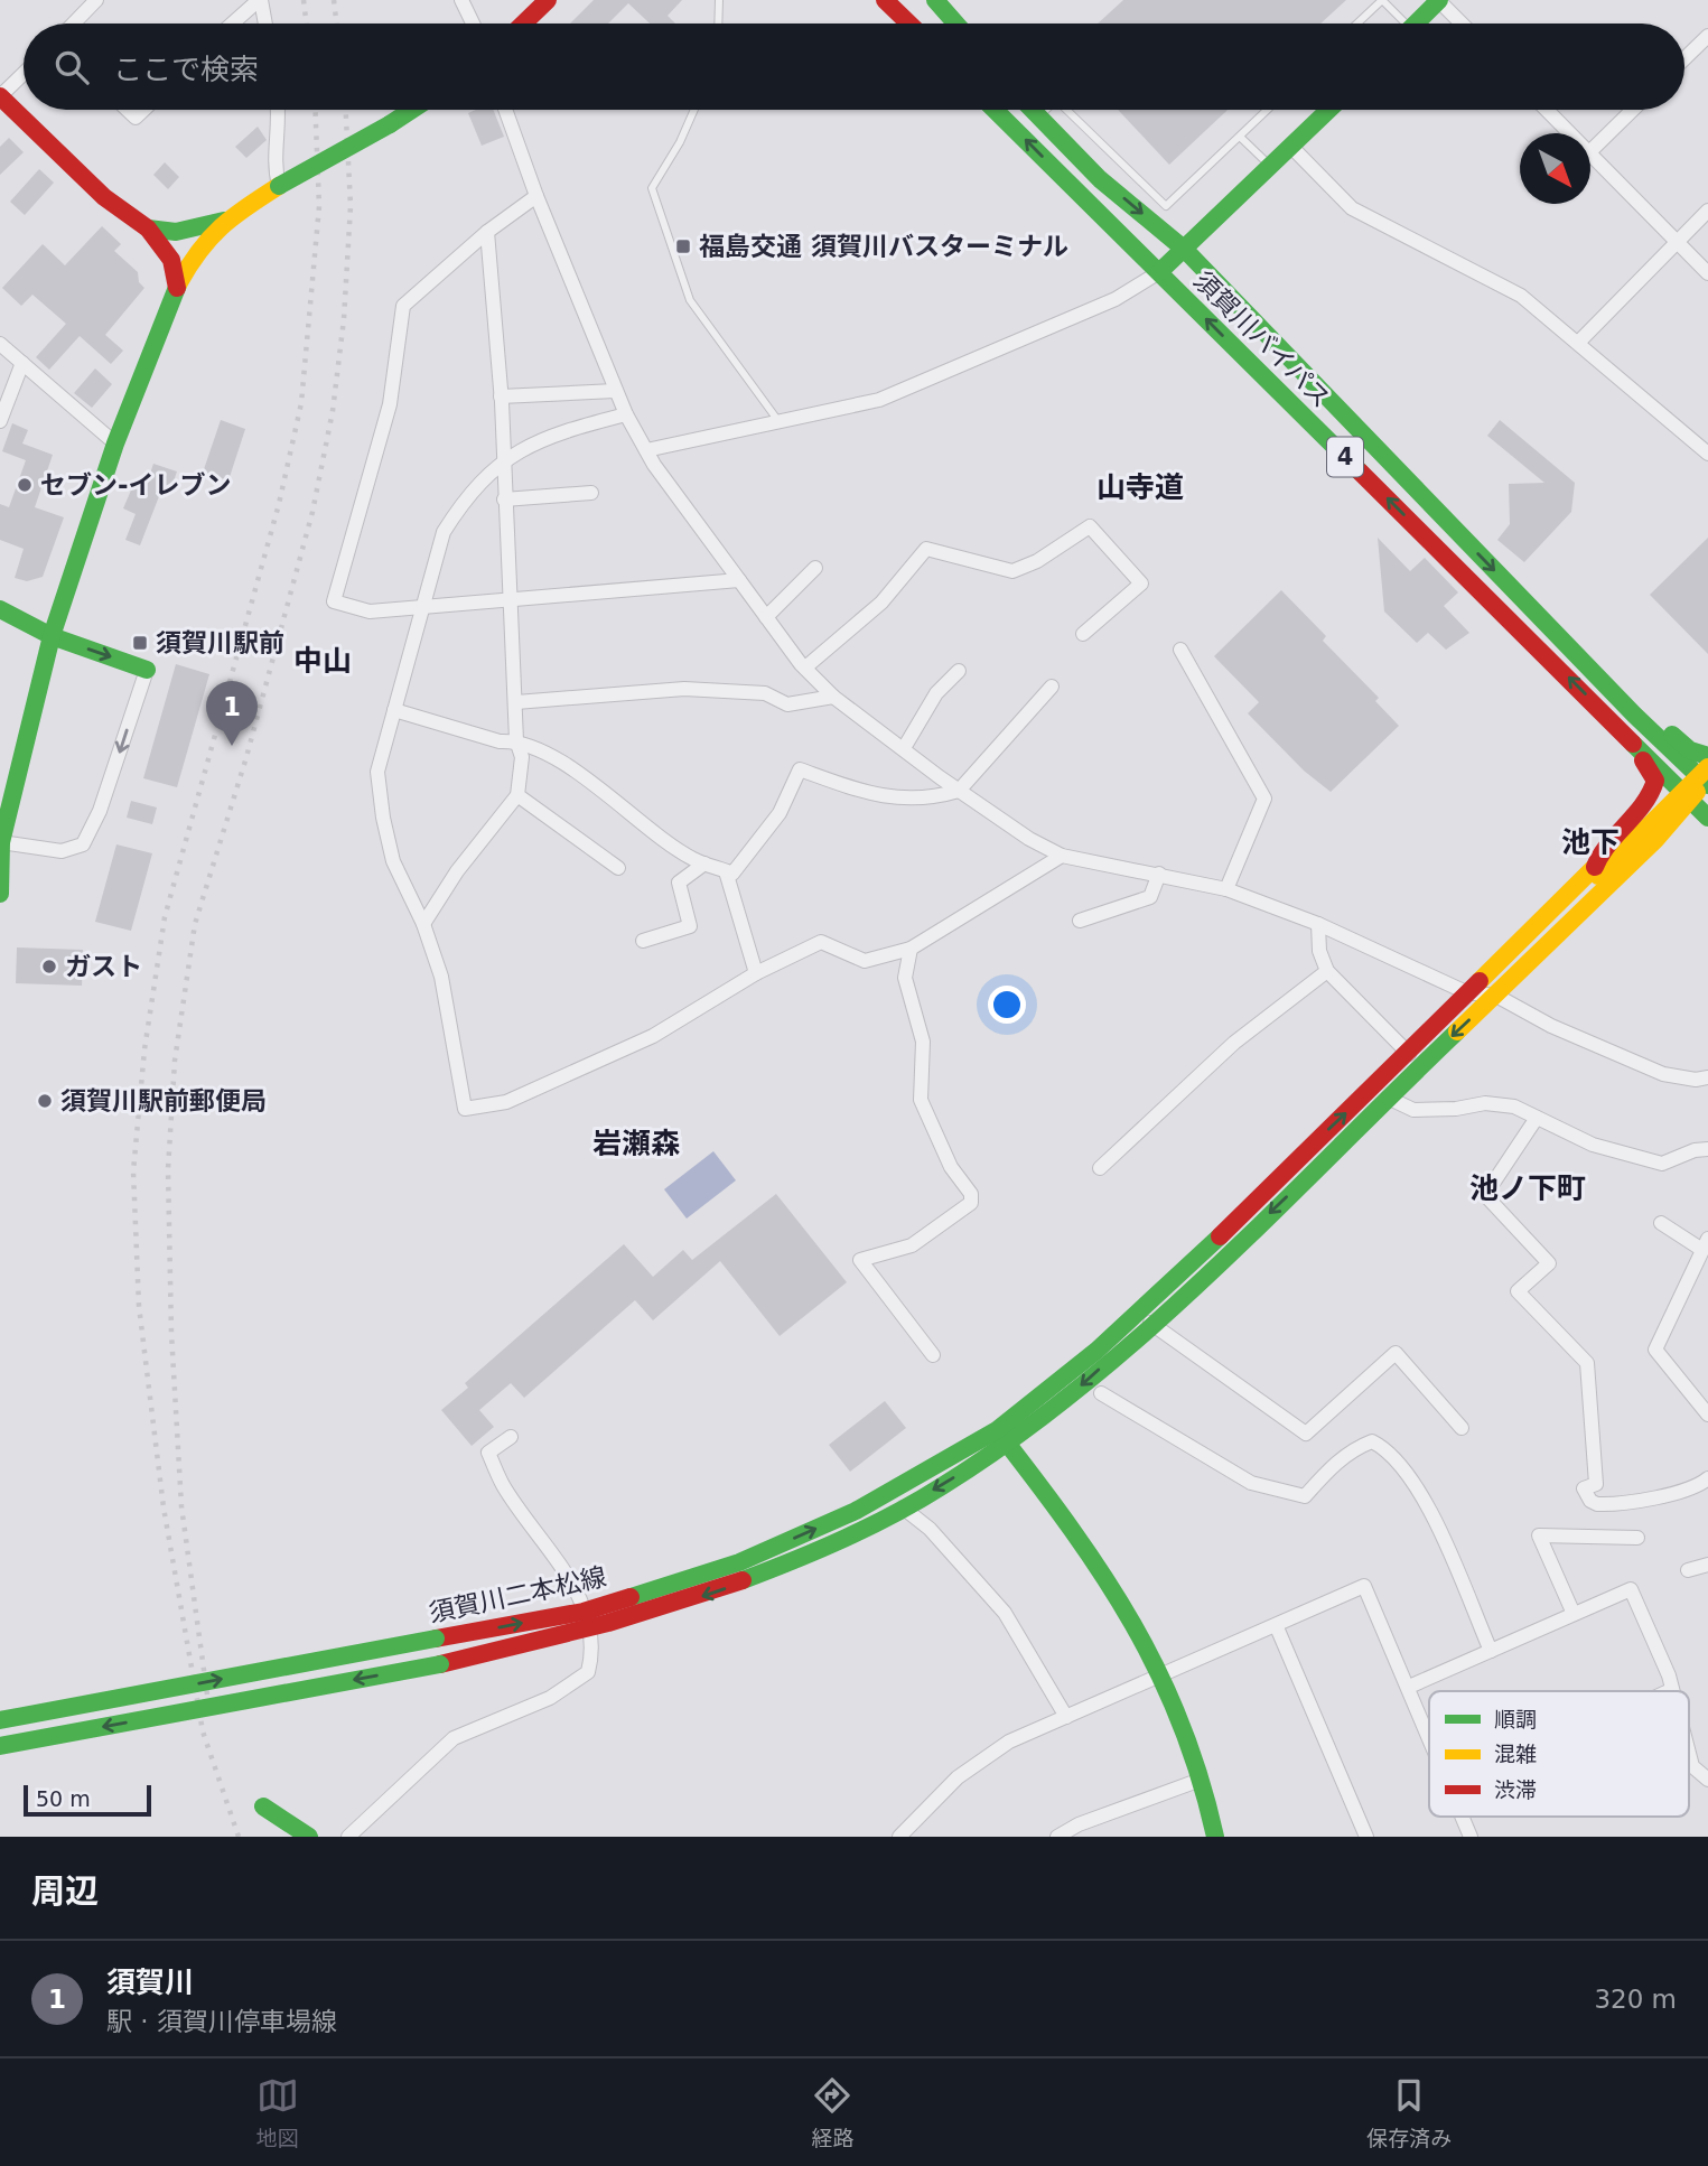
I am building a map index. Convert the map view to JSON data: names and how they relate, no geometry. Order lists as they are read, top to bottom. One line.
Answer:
{"streets":{"main road":["須賀川バイパス","4","須賀川二本松線"]},"districts":["山寺道","中山","池下","岩瀬森","池ノ下町"],"places":{"transit":["福島交通 須賀川バスターミナル","須賀川駅前"],"other":["セブン-イレブン","ガスト","須賀川駅前郵便局"]},"legend":["順調","混雑","渋滞"],"scale_bar":"50 m","north":"bottom right","page":{"search":"ここで検索","pins":"1","scale":"50 m","heading":"周辺","list":[{"mark":"1","name":"須賀川","note":"駅 · 須賀川停車場線","value":"320 m"}],"nav":["地図","経路","保存済み"]}}
